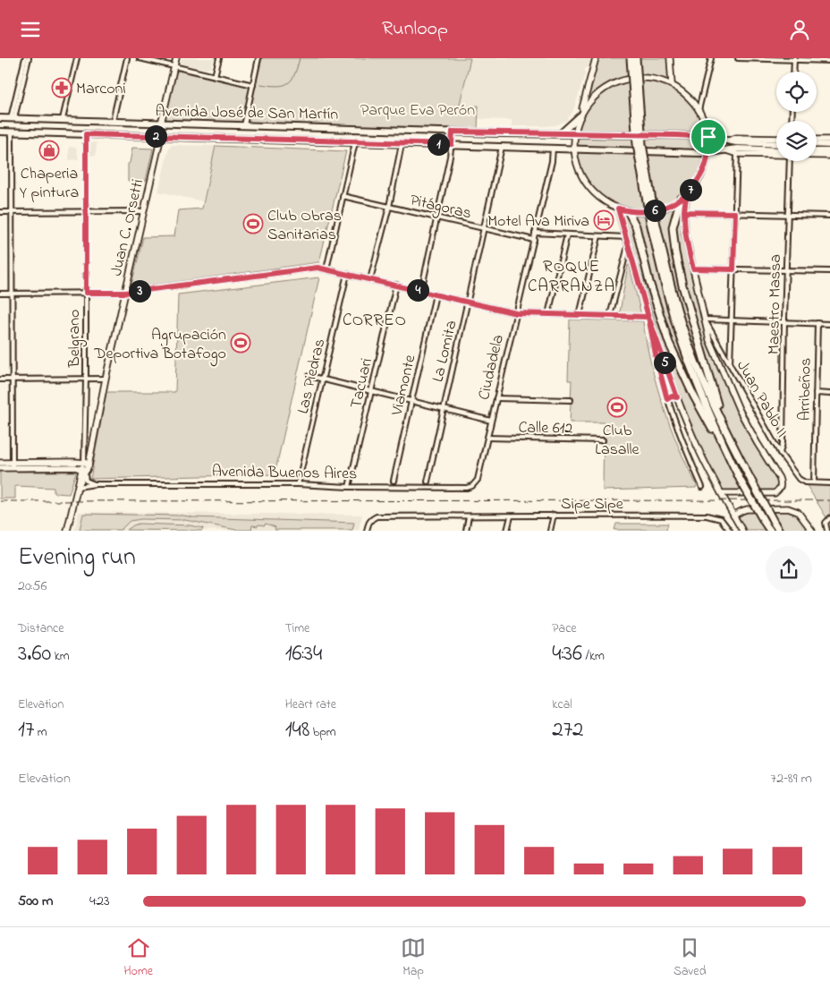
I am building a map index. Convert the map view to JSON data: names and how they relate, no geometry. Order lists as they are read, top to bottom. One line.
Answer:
{"streets":{"main road":["Avenida José de San Martín","Juan C. Orsetti"],"street":["Pitágoras","Maestro Massa","Belgrano","La Lomita","Ciudadela","Las Piedras","Tacuari","Viamonte","Arribeños","Juan Pablo II","Calle 612","Avenida Buenos Aires","Sipe Sipe"]},"crossings":[["Avenida José de San Martín","Juan C. Orsetti"],["Avenida José de San Martín","Belgrano"],["Avenida José de San Martín","La Lomita"],["Avenida José de San Martín","Ciudadela"],["Pitágoras","La Lomita"],["Pitágoras","Ciudadela"],["Juan C. Orsetti","Belgrano"],["Juan C. Orsetti","Avenida Buenos Aires"],["Maestro Massa","Juan Pablo II"],["Ciudadela","Calle 612"],["Ciudadela","Avenida Buenos Aires"],["Las Piedras","Avenida Buenos Aires"],["Tacuari","Avenida Buenos Aires"],["Arribeños","Juan Pablo II"]],"districts":["ROQUE CARRANZA","CORREO"],"parks":["Parque Eva Perón"],"places":{"pharmacy":["Marconi"],"shop":["Chaperia Y pintura"],"hotel":["Motel Ava Miriva"],"sports":["Club Obras Sanitarias","Agrupación Deportiva Botafogo","Club Lasalle"]},"page":{"header":"Runloop","pins":["2","1","7","6","4","3","5"],"heading":["Evening run","20:56"],"stats":[["Distance","3.60 km"],["Time","16:34"],["Pace","4:36 /km"],["Elevation","17 m"],["Heart rate","148 bpm"],["kcal","272"]],"chart":["Elevation","72–89 m"],"list":[{"name":"500 m","note":"4:23"}],"tabs":["Home","Map","Saved"]}}
